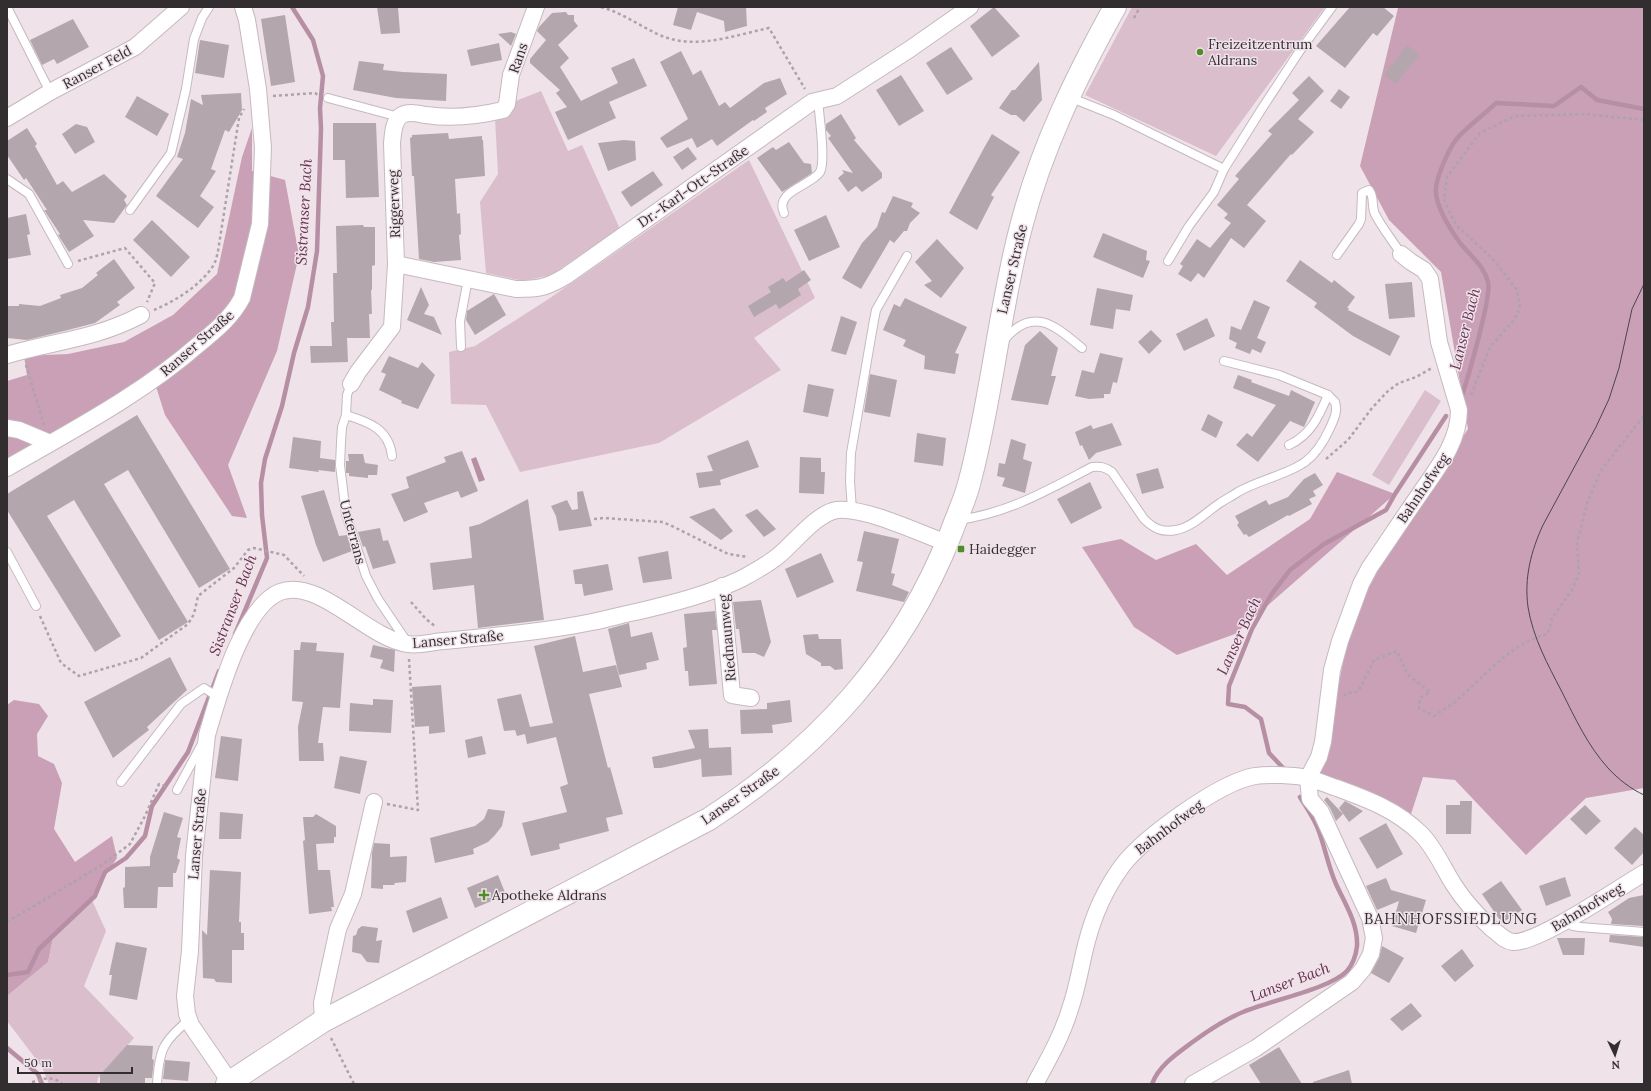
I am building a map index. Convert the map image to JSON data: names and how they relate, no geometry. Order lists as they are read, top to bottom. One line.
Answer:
{"streets":{"main road":["Lanser Straße"],"street":["Rans","Ranser Feld","Dr.-Karl-Ott-Straße","Riggerweg","Ranser Straße","Bahnhofweg","Riednaunweg"],"lane":["Unterrans"]},"crossings":[["Rans","Riggerweg"],["Dr.-Karl-Ott-Straße","Riggerweg"],["Riggerweg","Unterrans"],["Lanser Straße","Unterrans"],["Lanser Straße","Riednaunweg"]],"districts":["BAHNHOFSSIEDLUNG"],"water":["Sistranser Bach","Lanser Bach"],"places":{"other":["Freizeitzentrum Aldrans"],"transit":["Haidegger"],"health":["Apotheke Aldrans"]},"scale_bar":"50 m","north":"bottom"}
